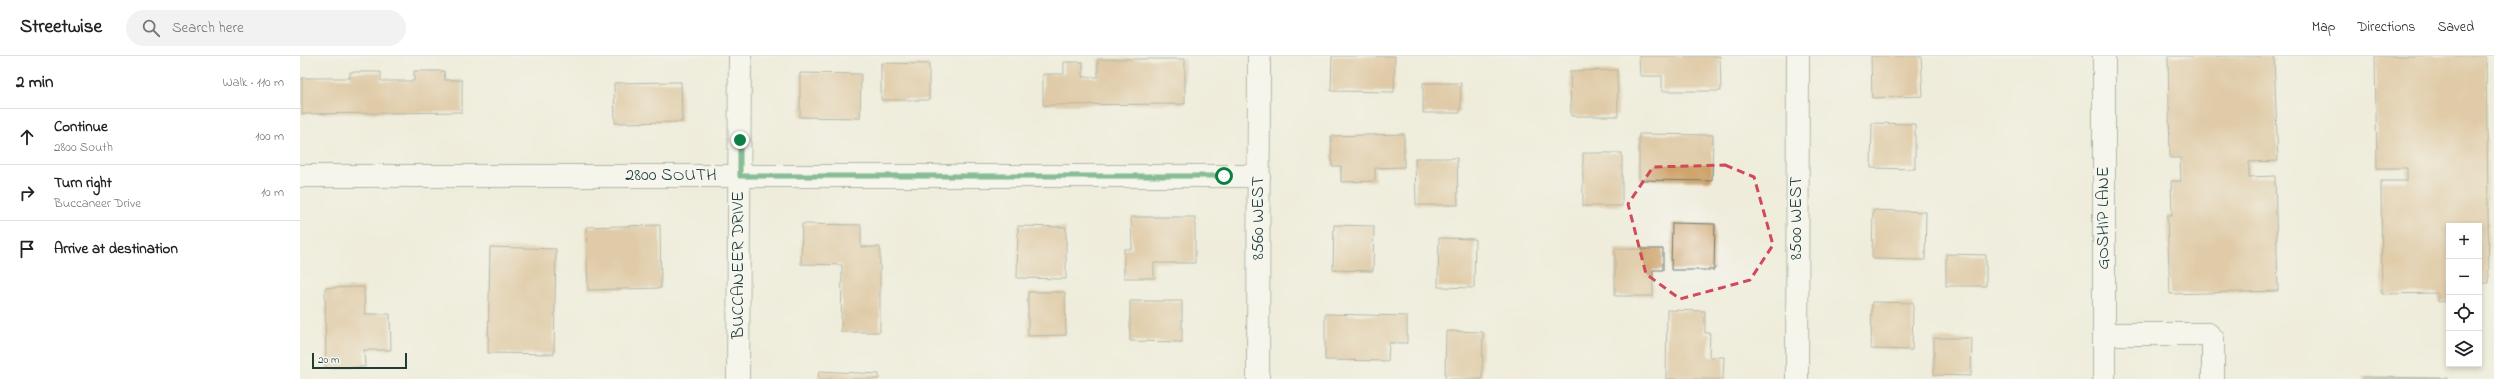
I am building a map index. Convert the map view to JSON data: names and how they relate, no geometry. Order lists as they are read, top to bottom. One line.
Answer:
{"streets":{"street":["2800 SOUTH","8560 WEST","8500 WEST","GOSHIP LANE","BUCCANEER DRIVE"]},"crossings":[["2800 SOUTH","8560 WEST"],["2800 SOUTH","BUCCANEER DRIVE"]],"scale_bar":"20 m","page":{"header":"Streetwise","search":"Search here","nav":["Map","Directions","Saved"],"heading":["2 min","Walk · 110 m"],"list":[["Continue","2800 South","100 m"],["Turn right","Buccaneer Drive","10 m"],"Arrive at destination"],"map_buttons":["+","−"],"scale":"20 m"}}
